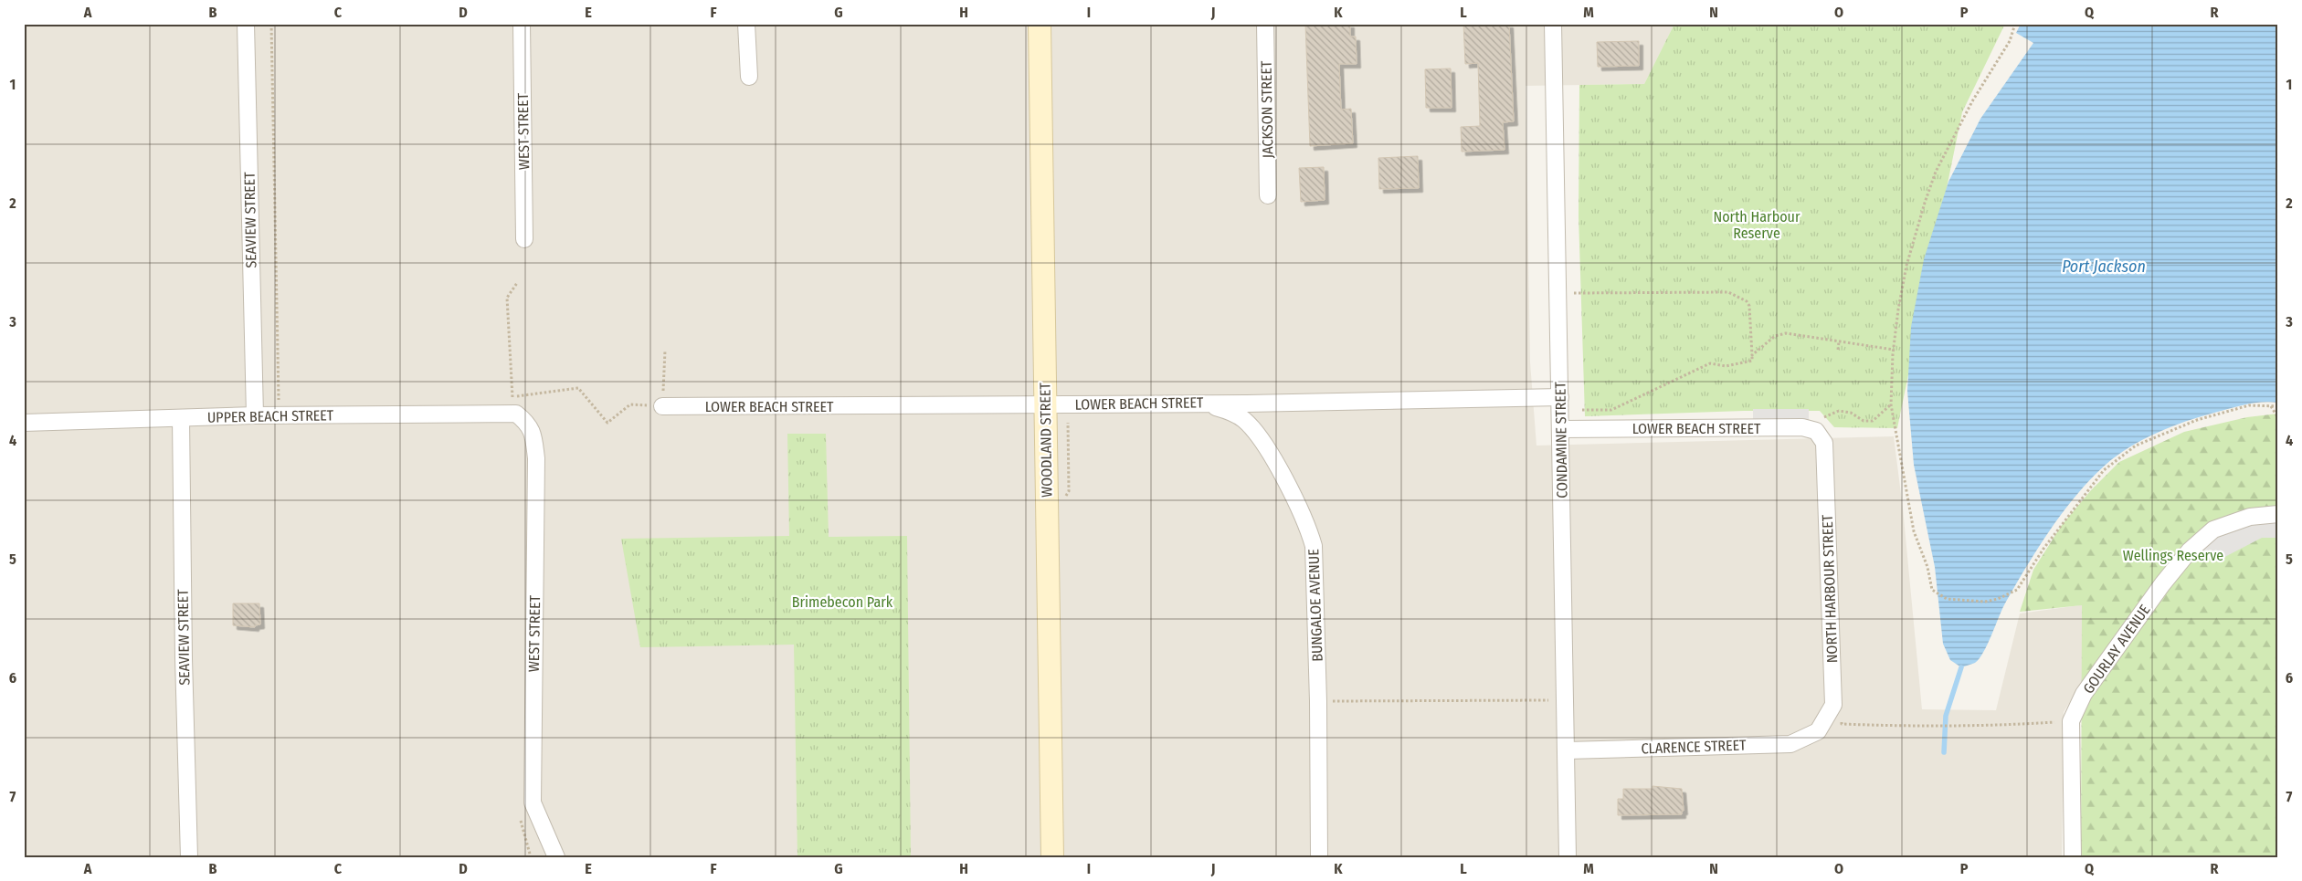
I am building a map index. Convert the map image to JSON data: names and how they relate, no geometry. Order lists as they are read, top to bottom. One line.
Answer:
{"streets":{"street":["JACKSON STREET","WEST STREET","SEAVIEW STREET","LOWER BEACH STREET","UPPER BEACH STREET","WOODLAND STREET","CONDAMINE STREET","NORTH HARBOUR STREET","BUNGALOE AVENUE","GOURLAY AVENUE","CLARENCE STREET"]},"crossings":[["WEST STREET","UPPER BEACH STREET"],["SEAVIEW STREET","UPPER BEACH STREET"],["LOWER BEACH STREET","WOODLAND STREET"],["LOWER BEACH STREET","CONDAMINE STREET"],["LOWER BEACH STREET","NORTH HARBOUR STREET"],["LOWER BEACH STREET","BUNGALOE AVENUE"],["CONDAMINE STREET","CLARENCE STREET"],["NORTH HARBOUR STREET","CLARENCE STREET"]],"water":["Port Jackson"],"parks":["North Harbour Reserve","Wellings Reserve","Brimebecon Park"],"grid":{"columns":["A","B","C","D","E","F","G","H","I","J","K","L","M","N","O","P","Q","R"],"rows":["1","2","3","4","5","6","7"]}}
